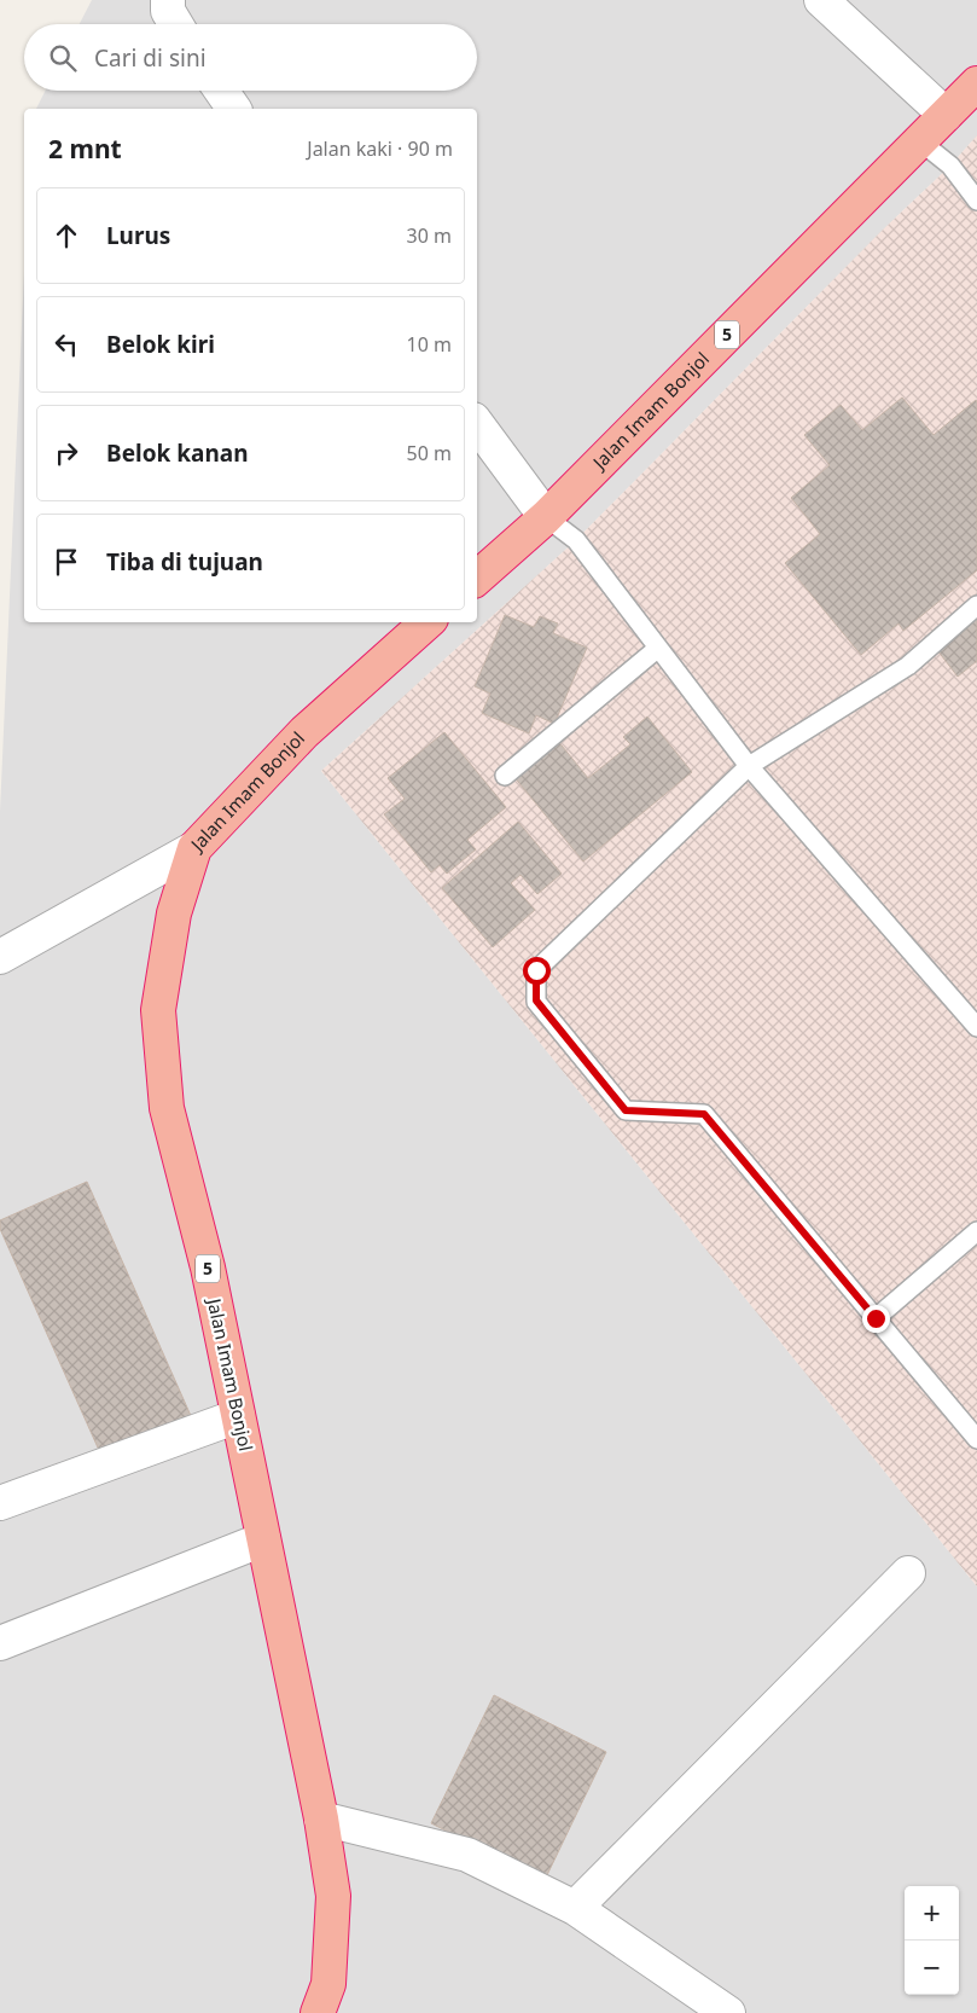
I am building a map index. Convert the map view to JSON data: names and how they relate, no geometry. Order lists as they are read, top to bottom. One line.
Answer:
{"streets":{"highway":["5","Jalan Imam Bonjol"]},"page":{"search":"Cari di sini","heading":["2 mnt","Jalan kaki · 90 m"],"list":[["Lurus","30 m"],["Belok kiri","10 m"],["Belok kanan","50 m"],"Tiba di tujuan"],"map_buttons":["+","−"]}}
